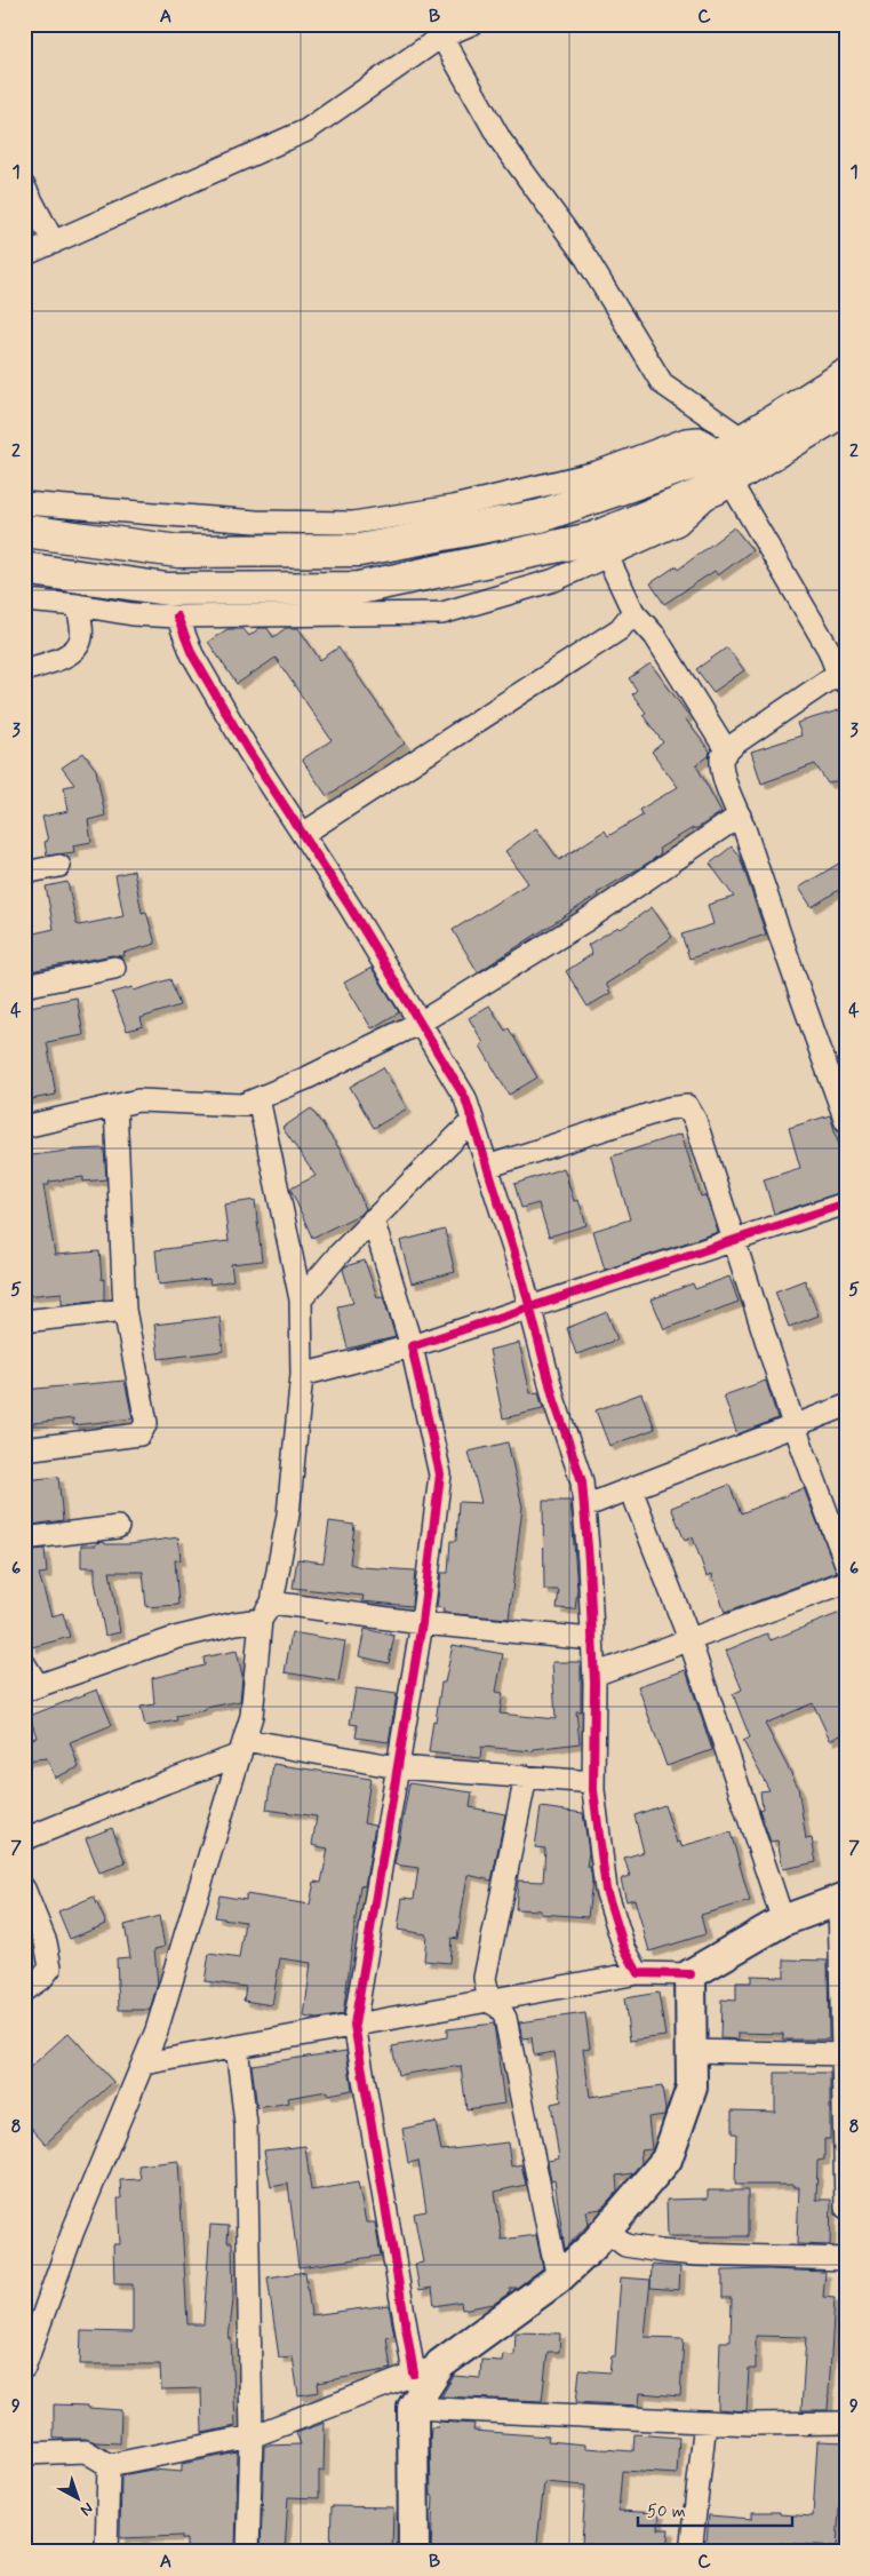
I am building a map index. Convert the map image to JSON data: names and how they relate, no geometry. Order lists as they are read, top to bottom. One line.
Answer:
{"scale_bar":"50 m","north":"bottom right","grid":{"columns":["A","B","C"],"rows":["1","2","3","4","5","6","7","8","9"]}}
